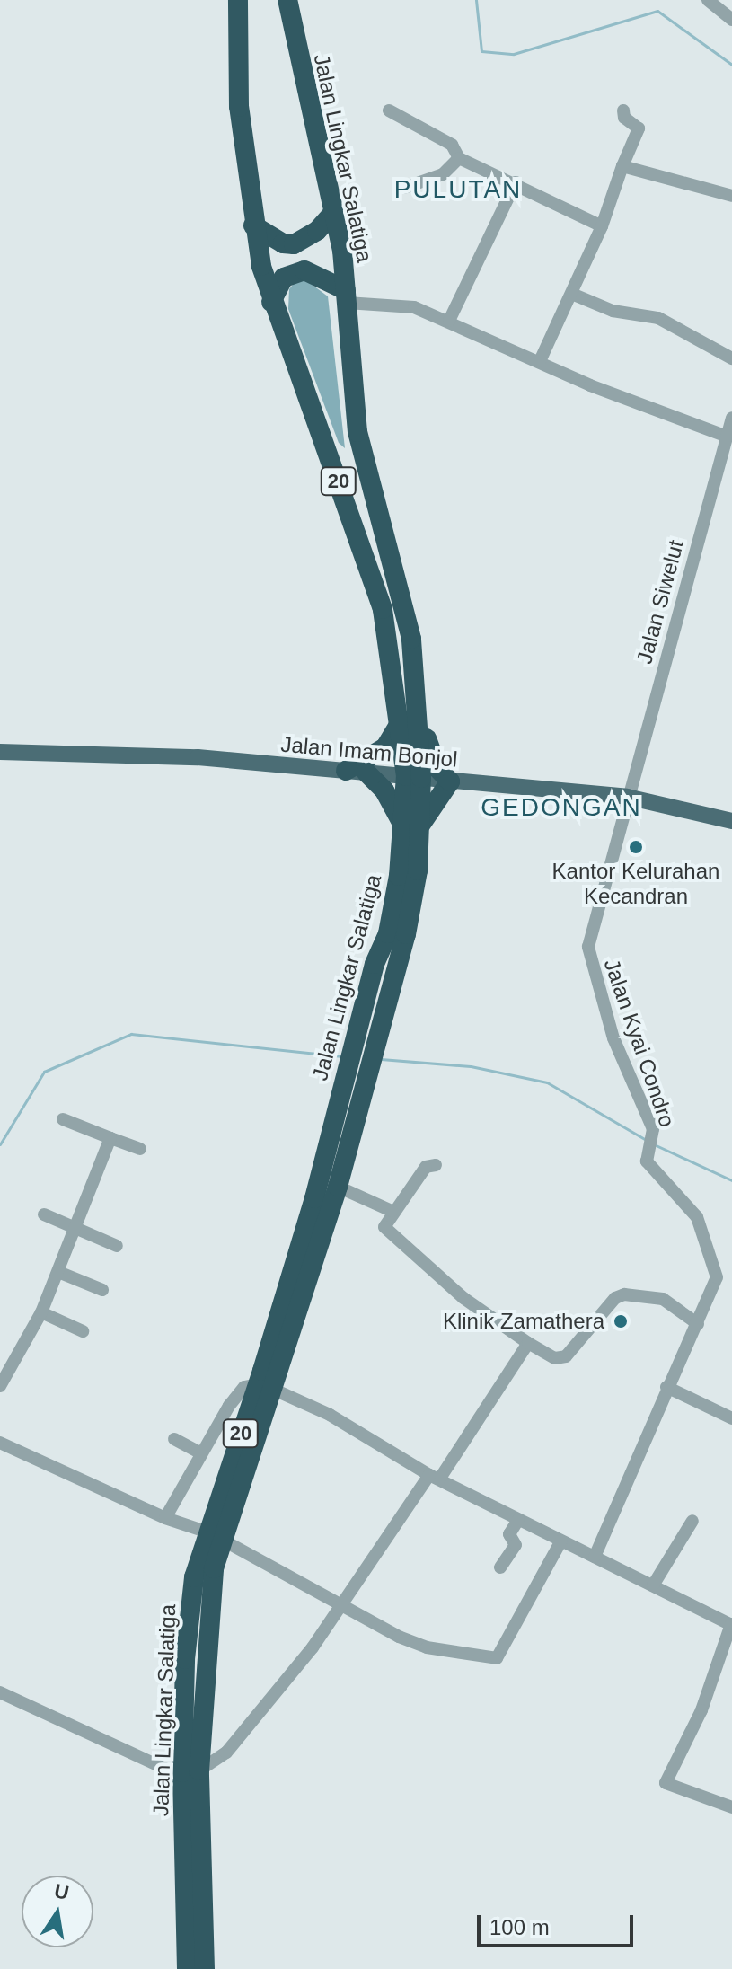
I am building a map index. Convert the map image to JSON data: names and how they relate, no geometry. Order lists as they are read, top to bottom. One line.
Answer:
{"streets":{"highway":["Jalan Lingkar Salatiga","20"],"main road":["Jalan Imam Bonjol"],"street":["Jalan Siwelut","Jalan Kyai Condro"]},"crossings":[["Jalan Lingkar Salatiga","Jalan Imam Bonjol"],["Jalan Siwelut","Jalan Imam Bonjol"],["Jalan Siwelut","Jalan Kyai Condro"],["Jalan Imam Bonjol","Jalan Kyai Condro"]],"districts":["PULUTAN","GEDONGAN"],"places":["Kantor Kelurahan Kecandran","Klinik Zamathera"],"scale_bar":"100 m","north":"top"}
